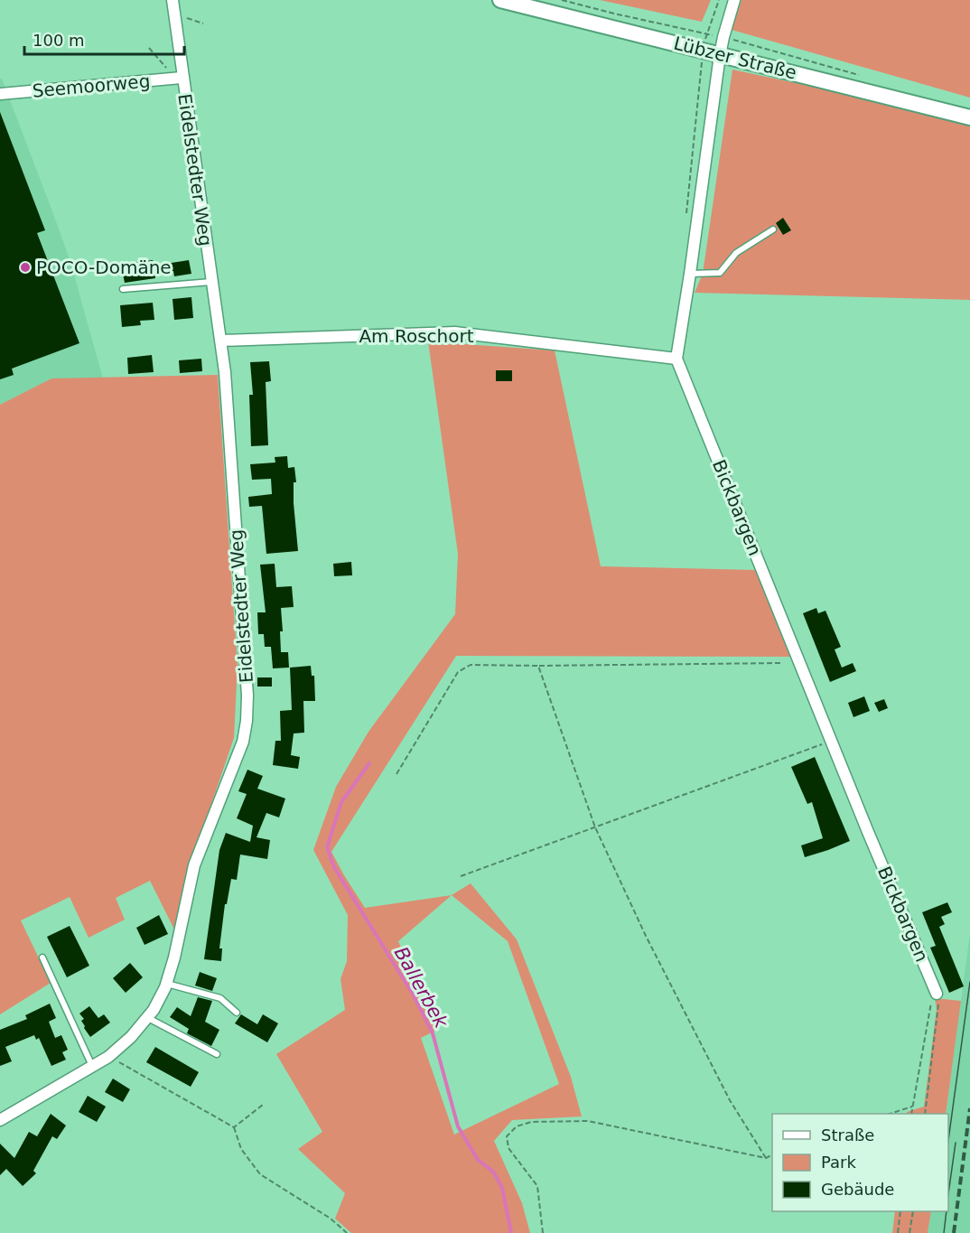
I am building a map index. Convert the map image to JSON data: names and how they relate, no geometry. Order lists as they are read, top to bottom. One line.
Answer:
{"streets":{"street":["Lübzer Straße","Seemoorweg","Eidelstedter Weg","Am Roschort","Bickbargen"]},"crossings":[["Seemoorweg","Eidelstedter Weg"],["Eidelstedter Weg","Am Roschort"],["Am Roschort","Bickbargen"]],"water":["Ballerbek"],"places":["POCO-Domäne"],"legend":["Straße","Park","Gebäude"],"scale_bar":"100 m"}
